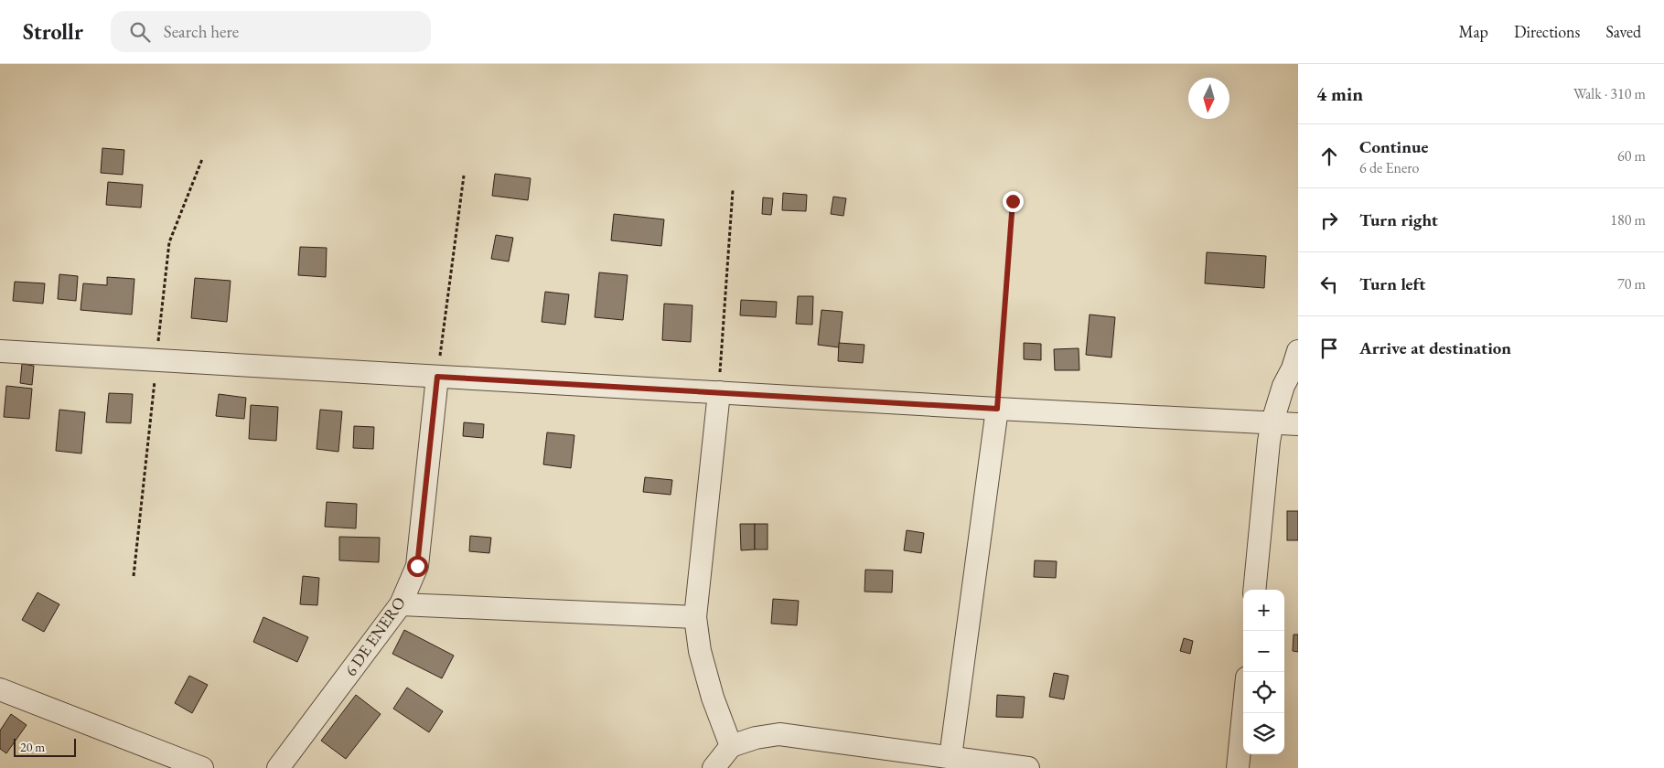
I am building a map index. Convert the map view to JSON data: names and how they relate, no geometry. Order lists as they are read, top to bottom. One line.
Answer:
{"streets":{"street":["6 DE ENERO"]},"scale_bar":"20 m","north":"bottom","page":{"header":"Strollr","search":"Search here","nav":["Map","Directions","Saved"],"heading":["4 min","Walk · 310 m"],"list":[["Continue","6 de Enero","60 m"],["Turn right","180 m"],["Turn left","70 m"],"Arrive at destination"],"map_buttons":["+","−"],"scale":"20 m"}}
